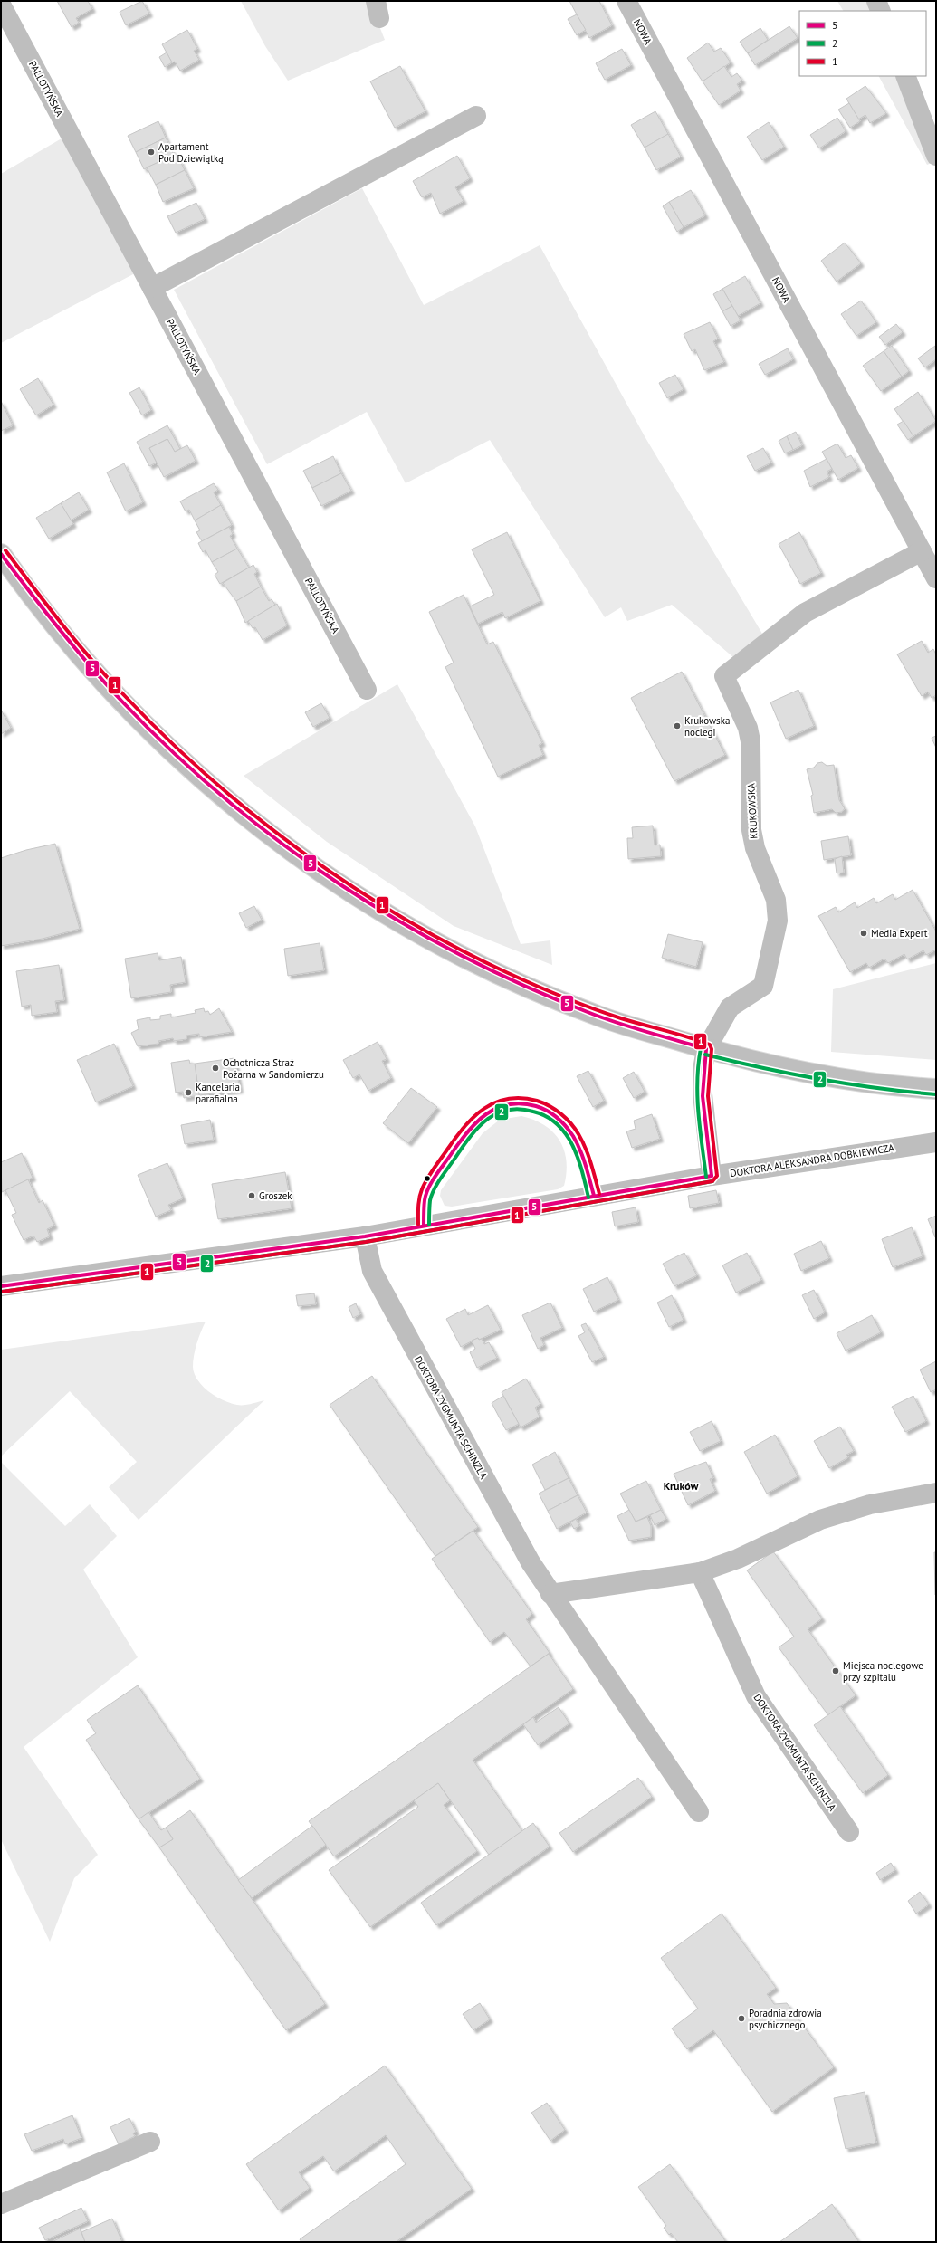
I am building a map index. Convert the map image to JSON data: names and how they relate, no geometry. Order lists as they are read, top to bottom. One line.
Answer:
{"streets":{"street":["NOWA","PALLOTYŃSKA","KRUKOWSKA","DOKTORA ALEKSANDRA DOBKIEWICZA","DOKTORA ZYGMUNTA SCHINZLA"]},"crossings":[["NOWA","KRUKOWSKA"],["KRUKOWSKA","DOKTORA ALEKSANDRA DOBKIEWICZA"],["DOKTORA ALEKSANDRA DOBKIEWICZA","DOKTORA ZYGMUNTA SCHINZLA"]],"districts":["Kruków"],"places":["Apartament Pod Dziewiątką","Krukowska noclegi","Media Expert","Ochotnicza Straż Pożarna w Sandomierzu","Kancelaria parafialna","Groszek","Miejsca noclegowe przy szpitalu","Poradnia zdrowia psychicznego"],"lines":["transit line 1","transit line 5","transit line 2"],"legend":["5","2","1"]}
